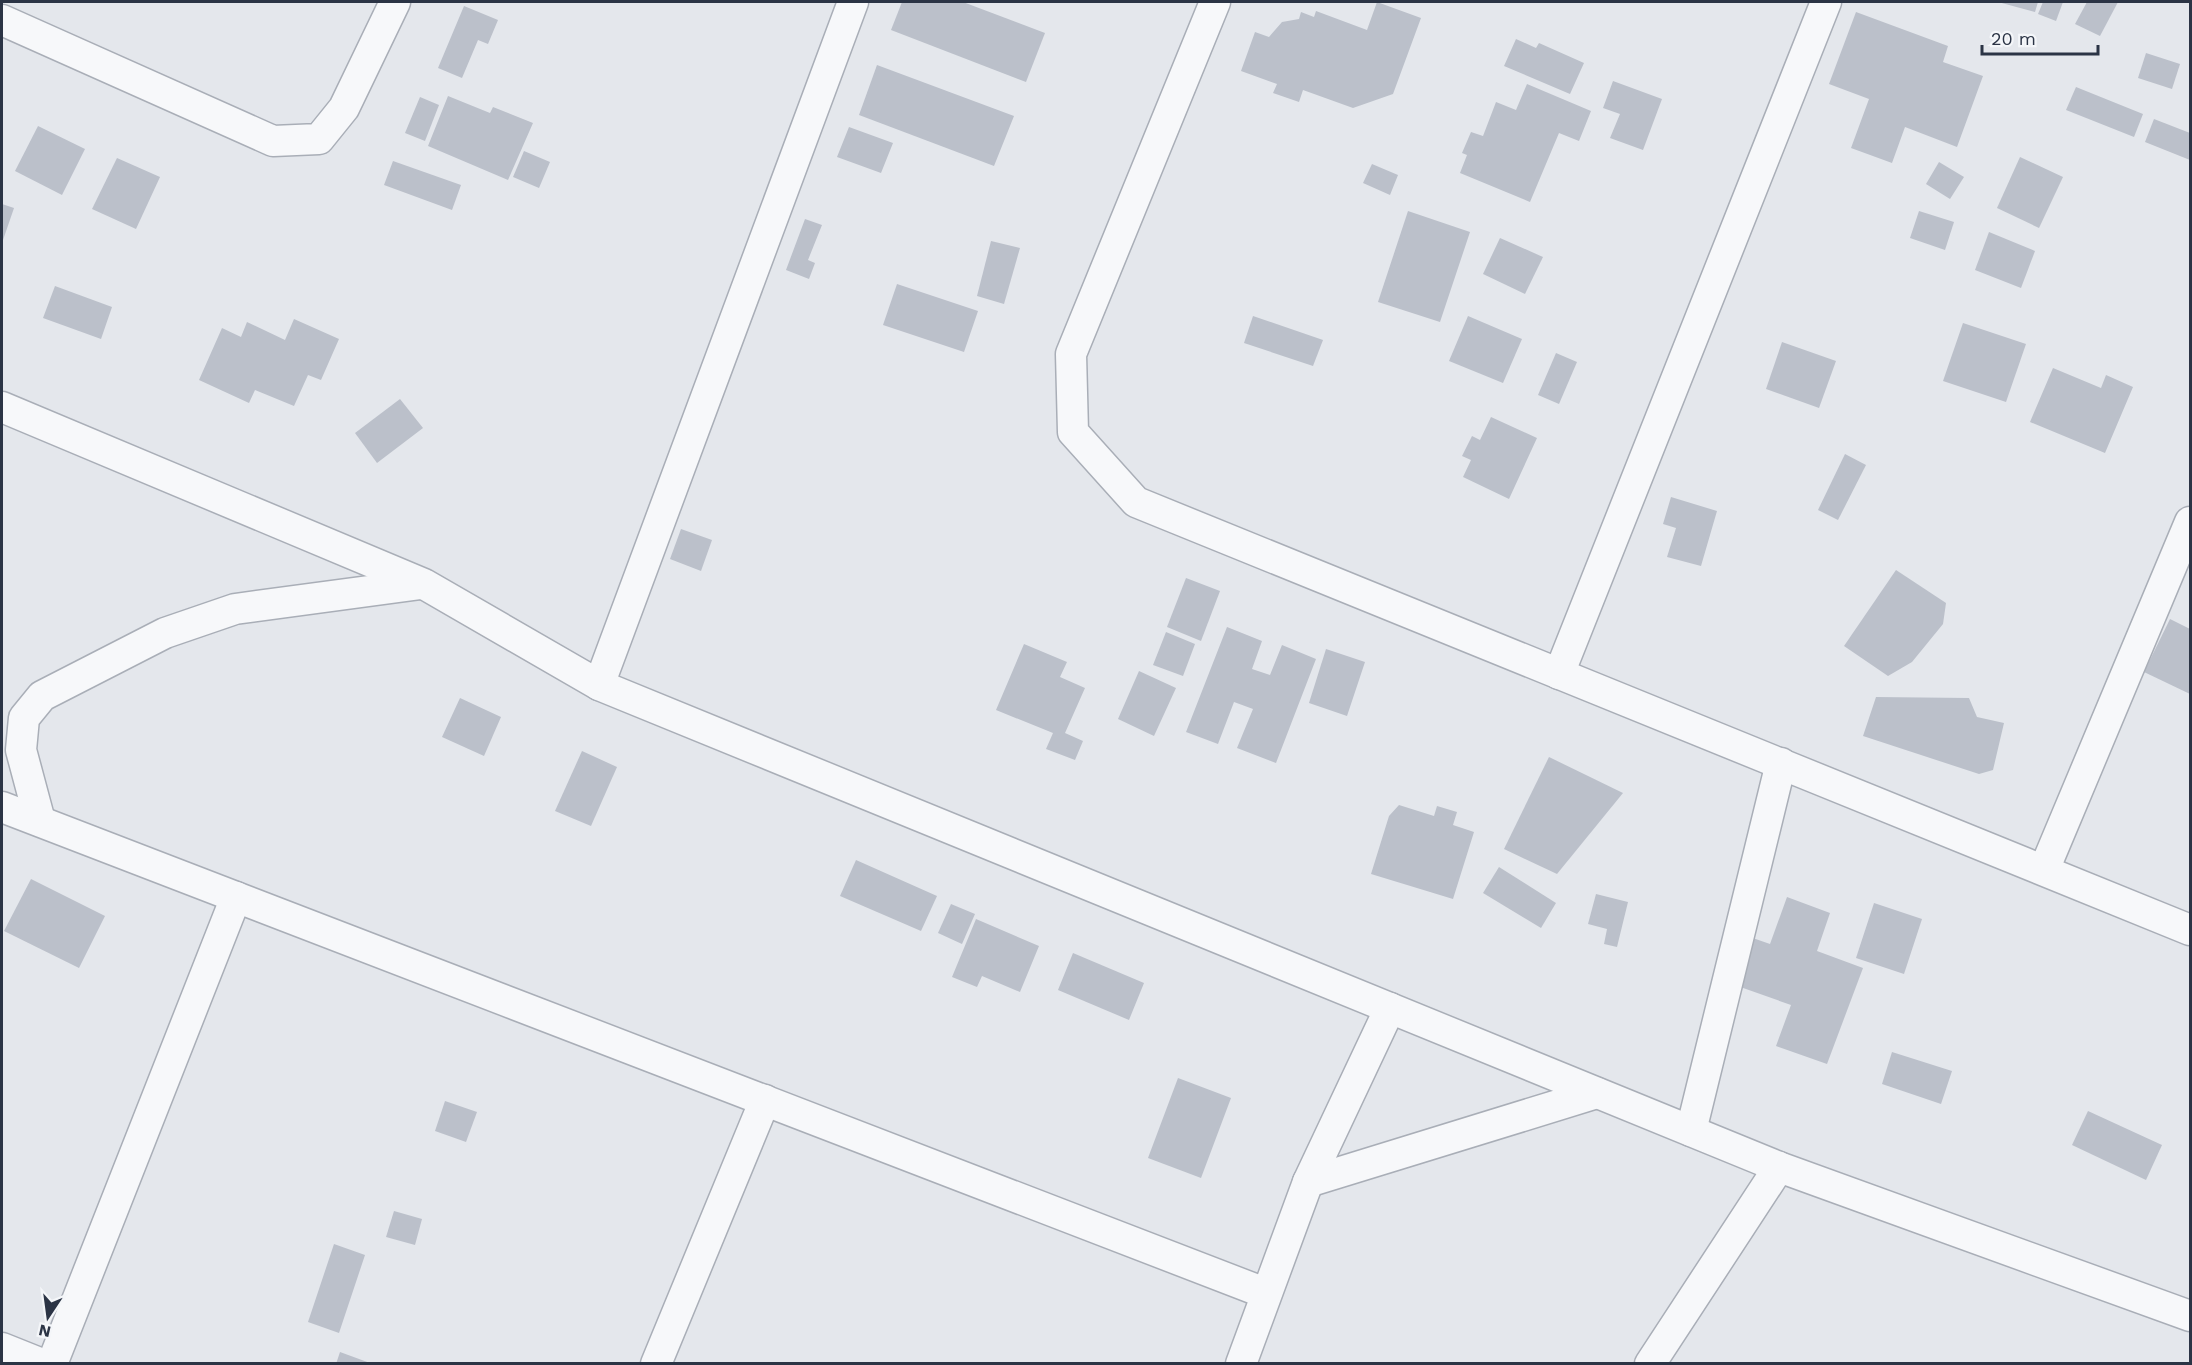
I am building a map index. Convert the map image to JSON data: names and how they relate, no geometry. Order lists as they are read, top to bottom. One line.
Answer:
{"scale_bar":"20 m","north":"bottom"}
